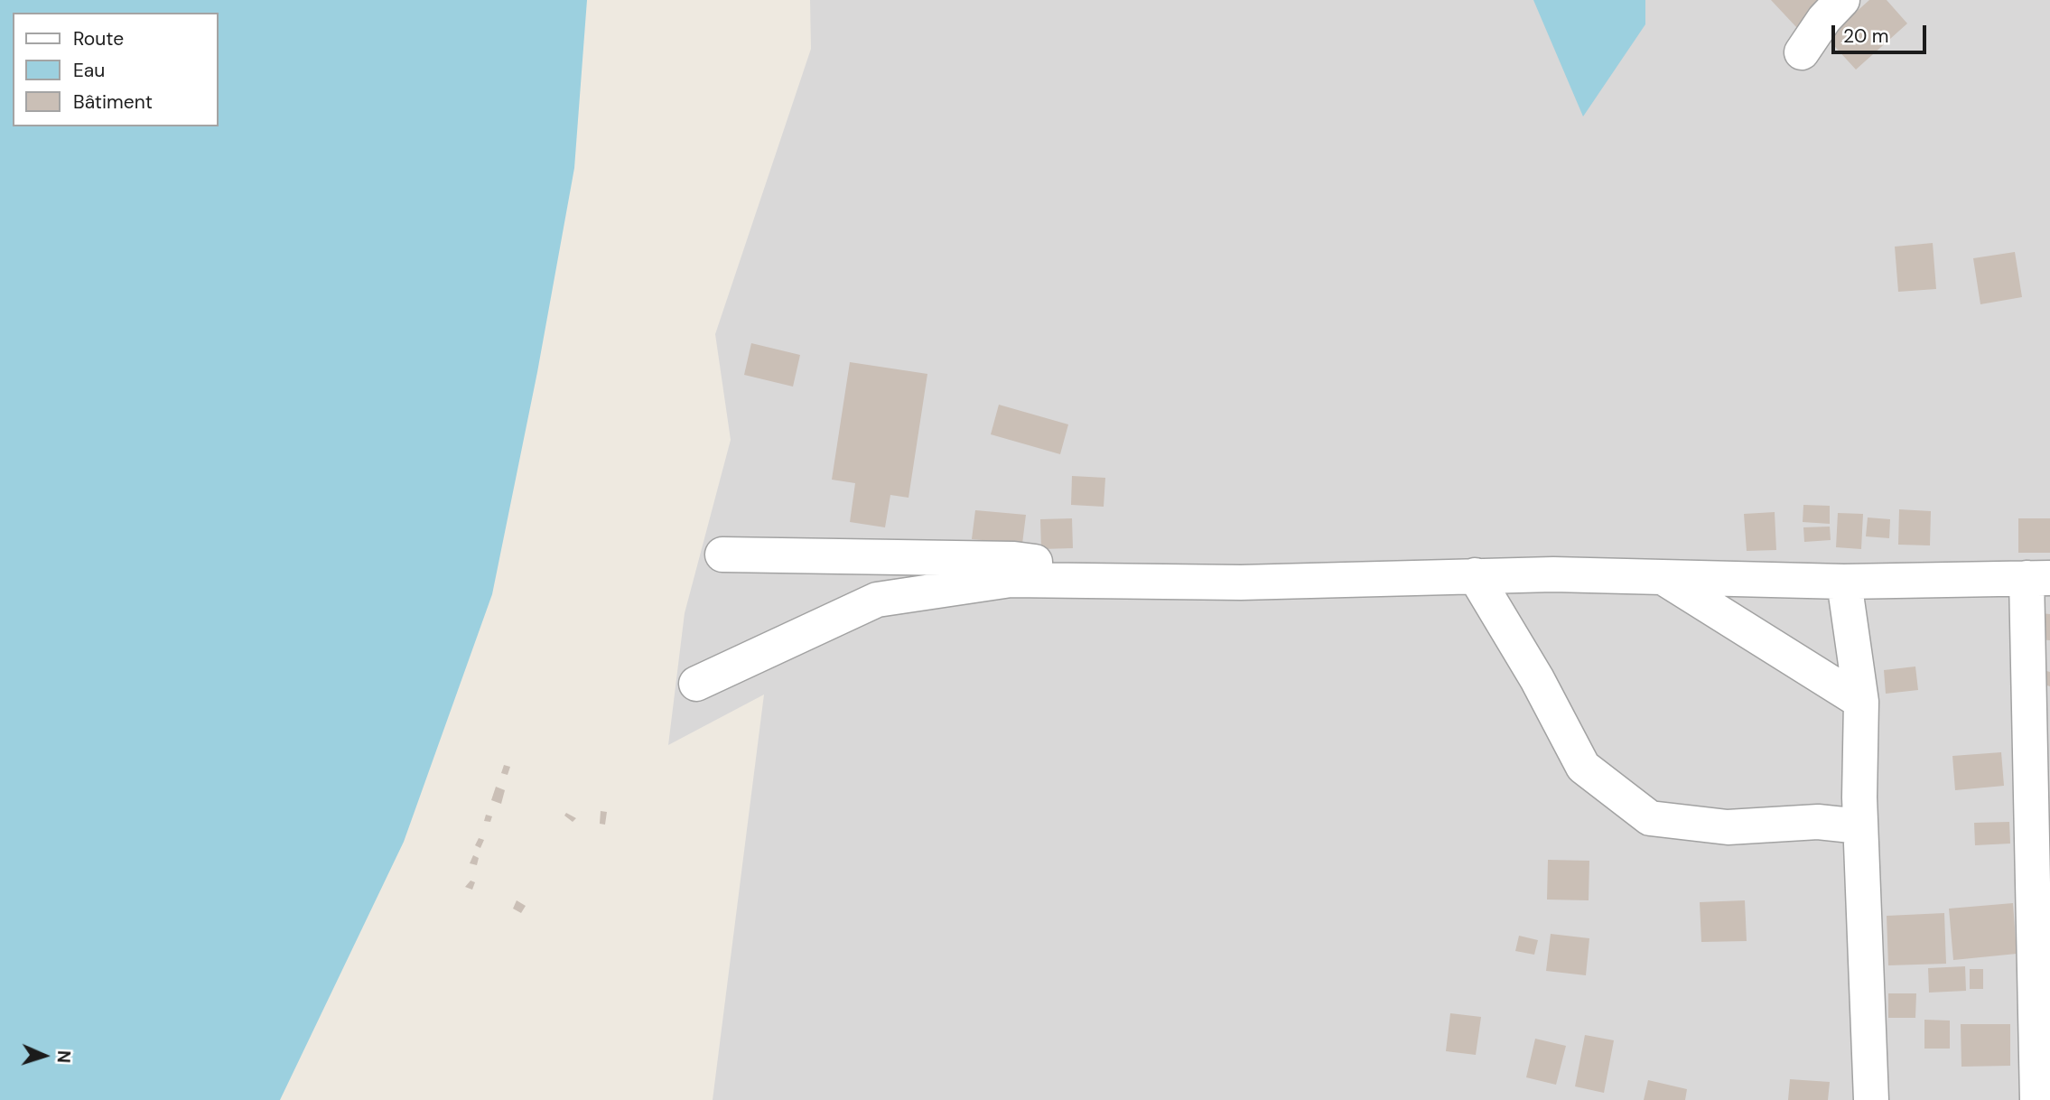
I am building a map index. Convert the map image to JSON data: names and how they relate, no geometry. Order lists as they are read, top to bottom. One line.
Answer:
{"legend":["Route","Eau","Bâtiment"],"scale_bar":"20 m","north":"right"}
